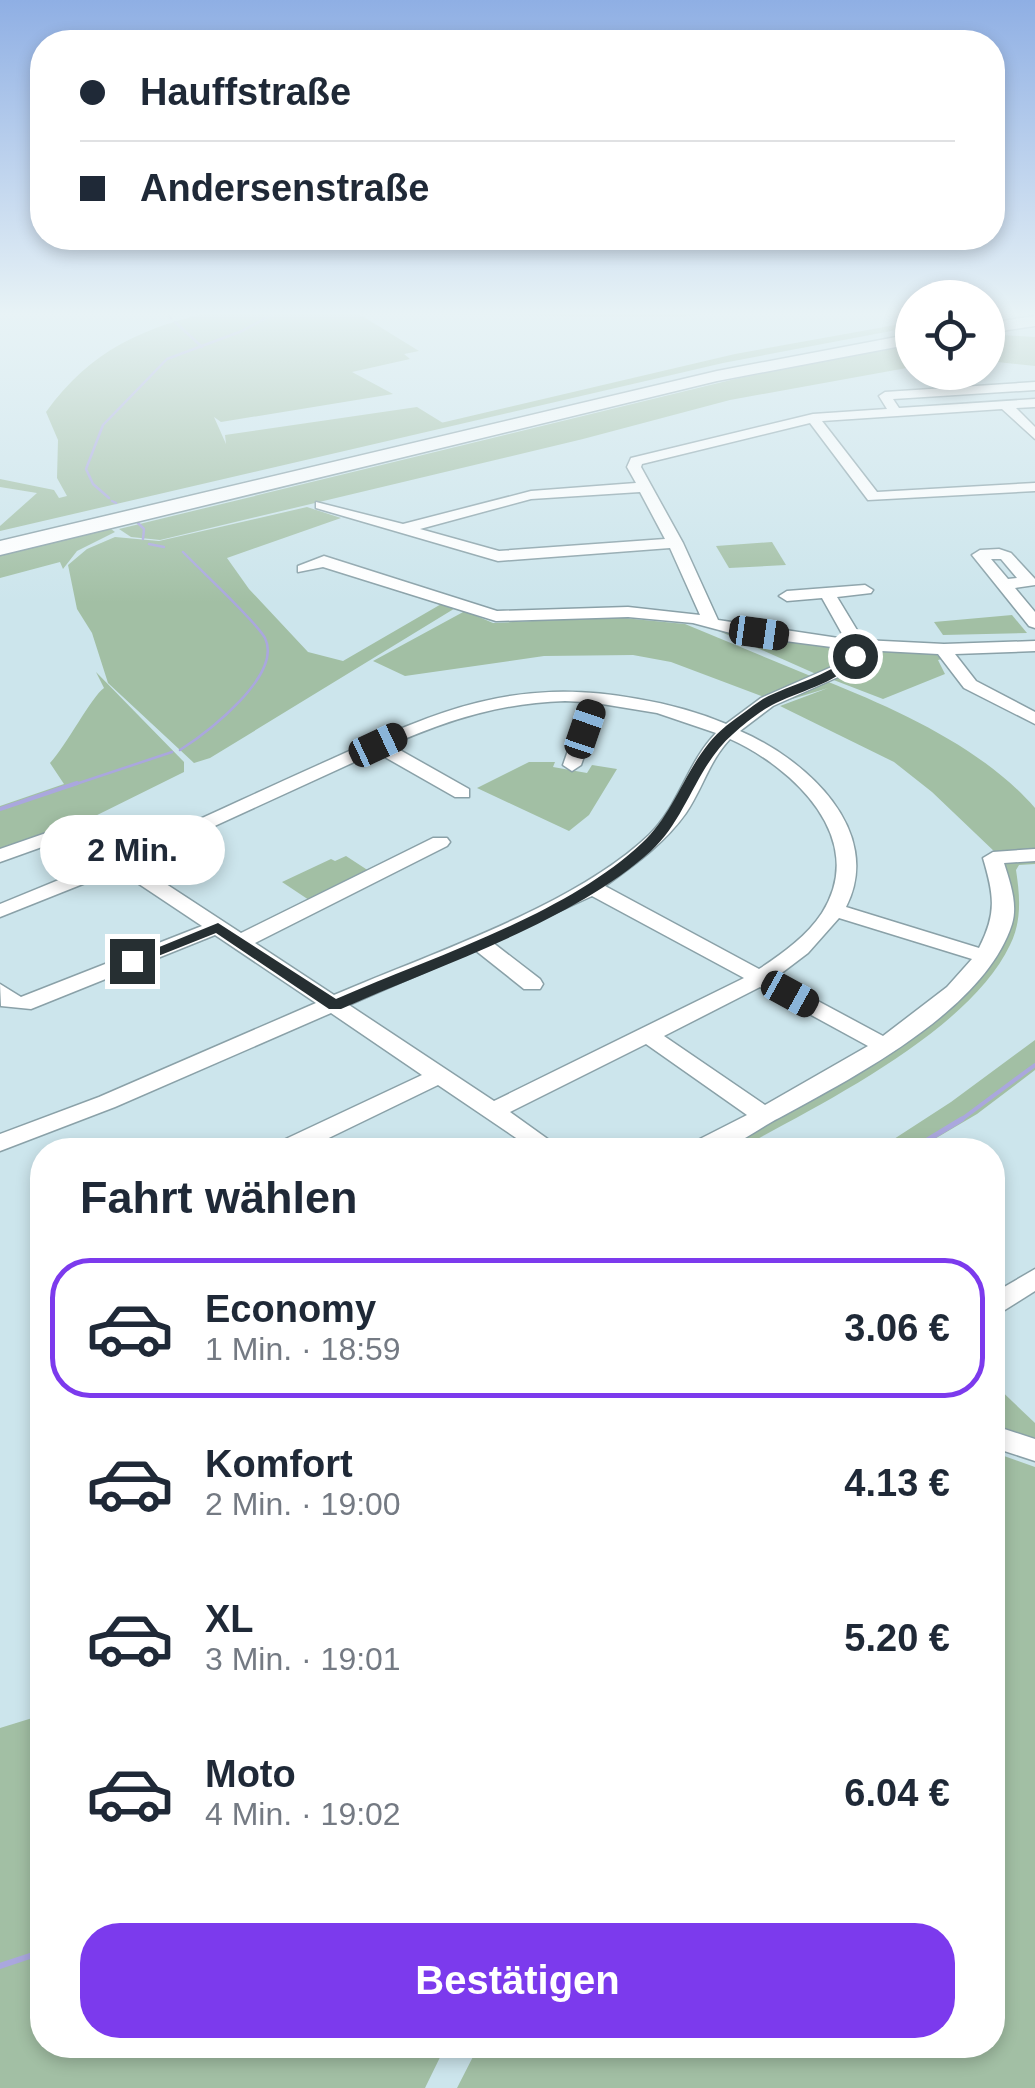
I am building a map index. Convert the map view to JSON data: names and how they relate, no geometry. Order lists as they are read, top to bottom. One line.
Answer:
{"page":{"banner":["Hauffstraße","Andersenstraße"],"bubble":"2 Min.","heading":"Fahrt wählen","list":[{"name":"Economy","note":"1 Min. · 18:59","value":"3.06 €"},{"name":"Komfort","note":"2 Min. · 19:00","value":"4.13 €"},{"name":"XL","note":"3 Min. · 19:01","value":"5.20 €"},{"name":"Moto","note":"4 Min. · 19:02","value":"6.04 €"}],"buttons":"Bestätigen"}}
